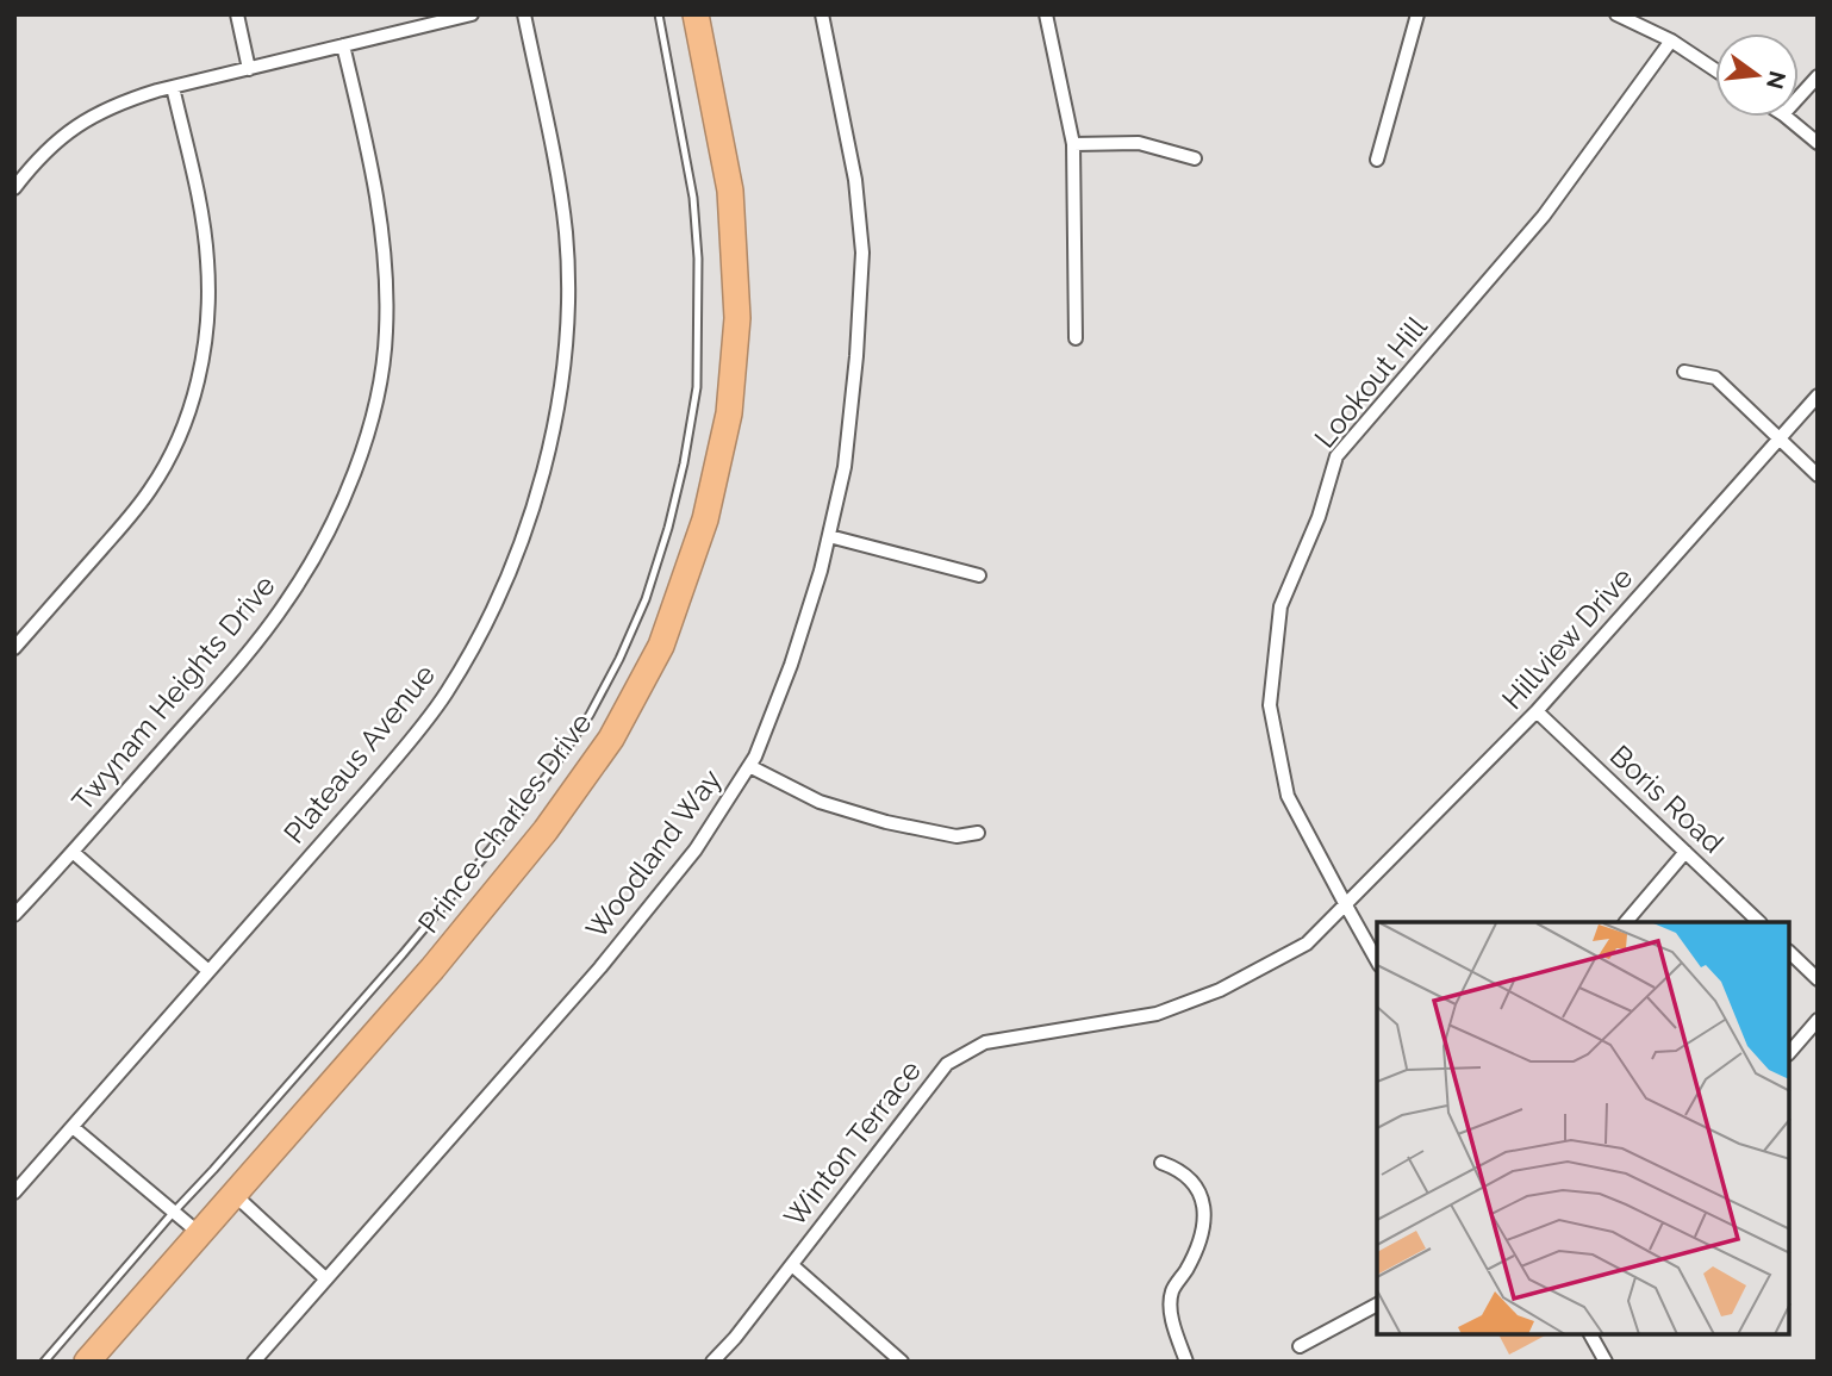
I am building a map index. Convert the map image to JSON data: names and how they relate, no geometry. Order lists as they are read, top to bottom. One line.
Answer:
{"streets":{"highway":["Prince Charles Drive"],"street":["Lookout Hill","Hillview Drive","Twynam Heights Drive","Plateaus Avenue","Boris Road","Woodland Way","Winton Terrace"]},"crossings":[["Lookout Hill","Hillview Drive"],["Lookout Hill","Winton Terrace"],["Hillview Drive","Boris Road"],["Hillview Drive","Winton Terrace"]],"north":"right"}
